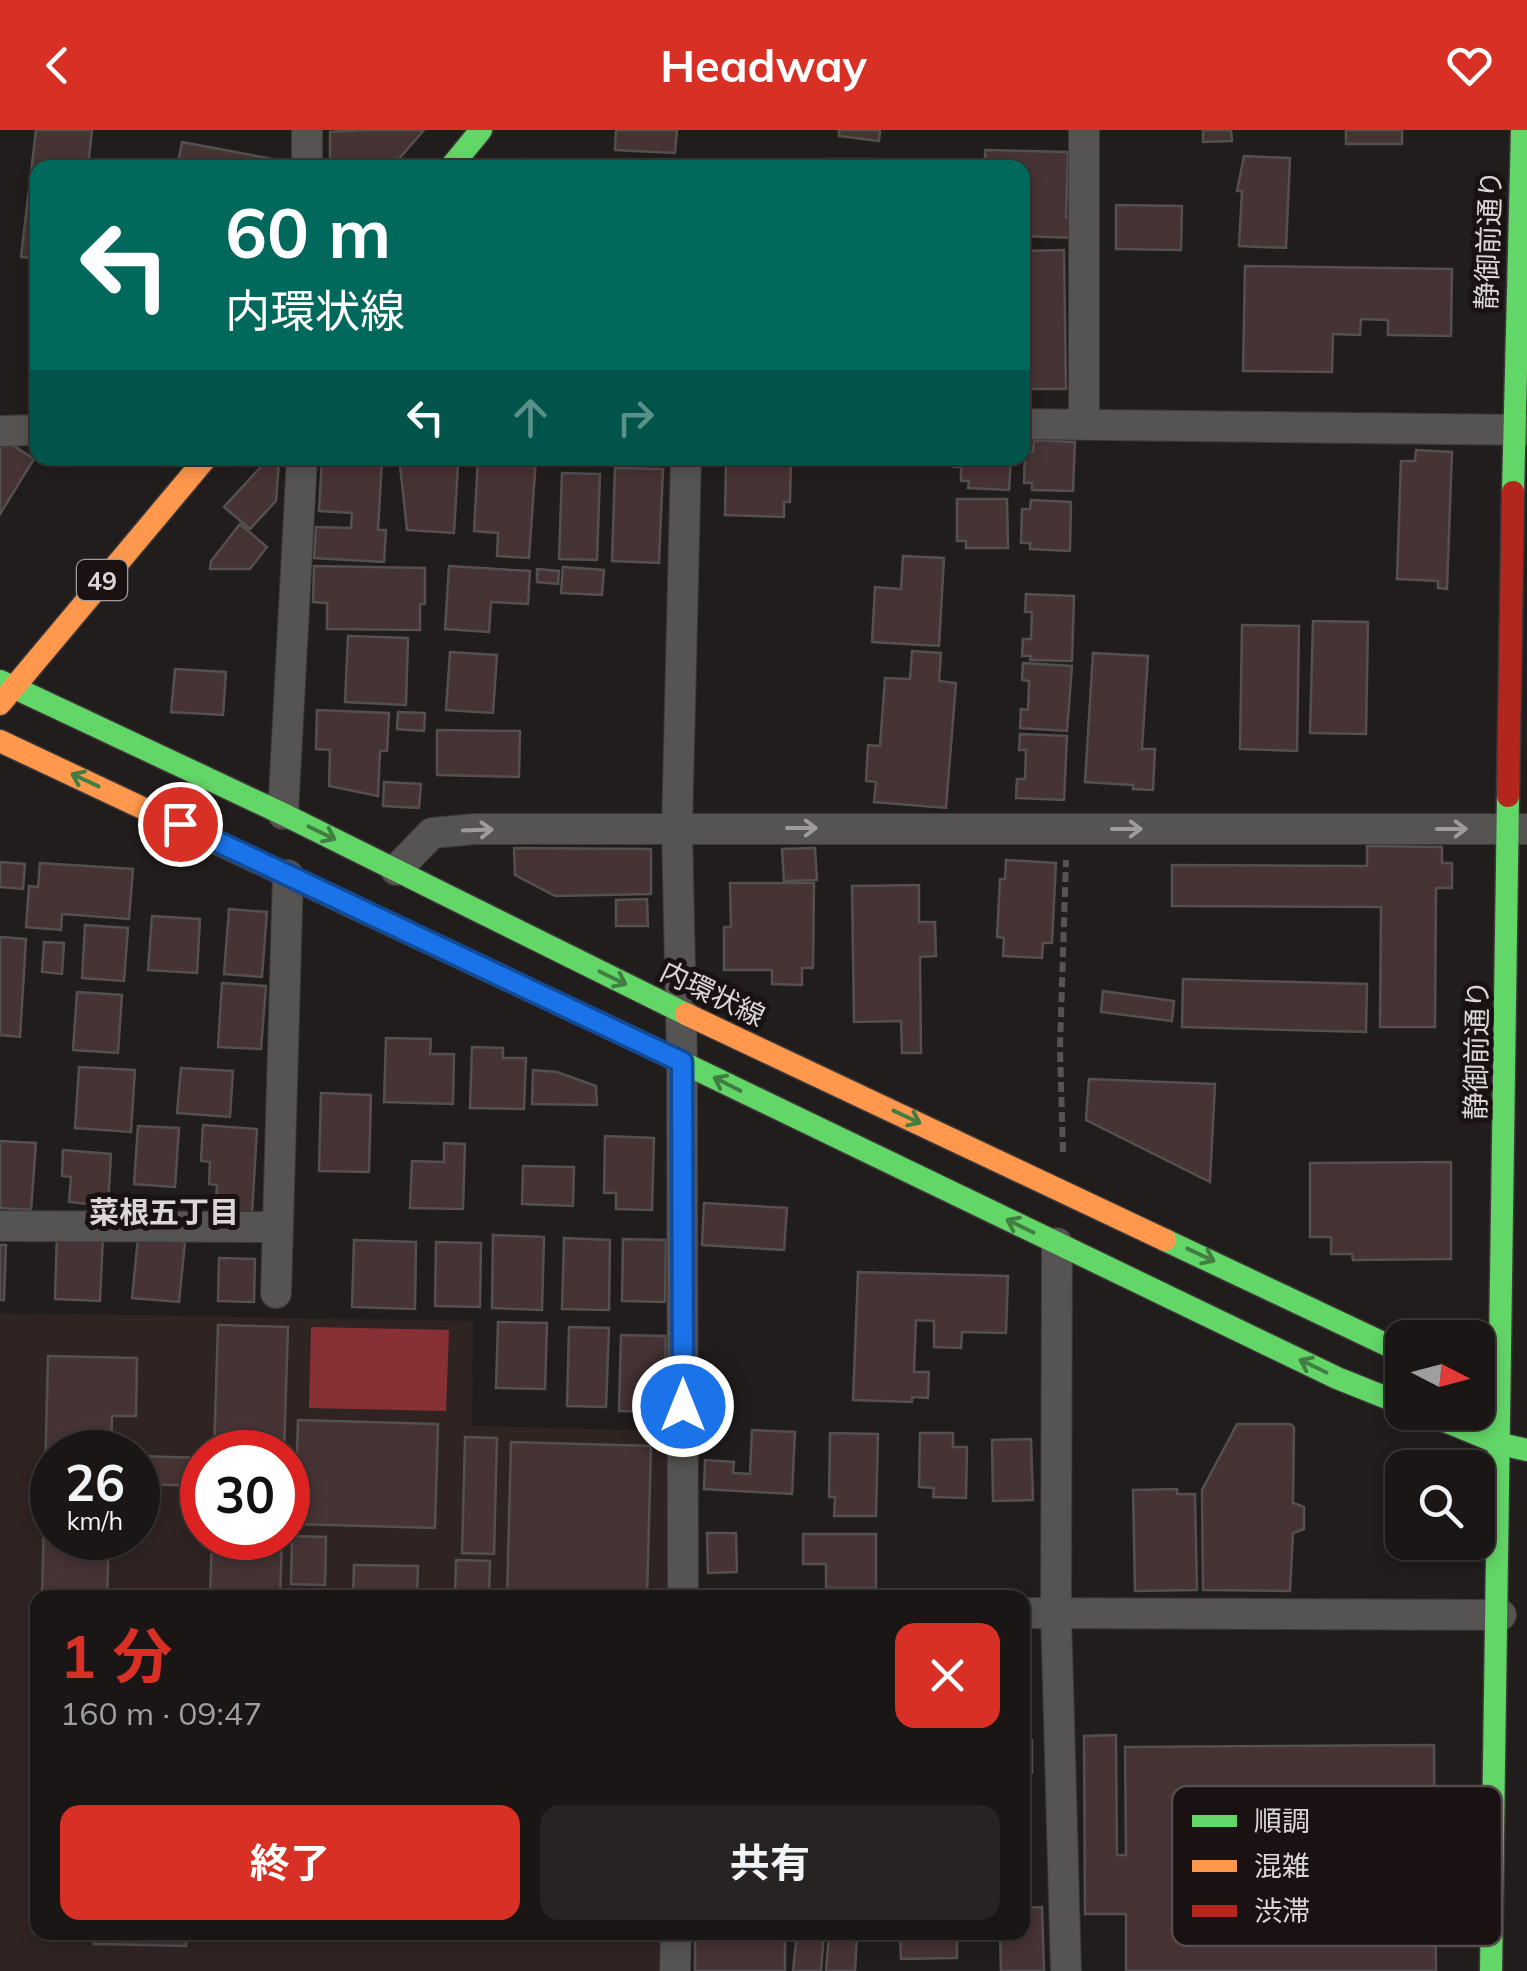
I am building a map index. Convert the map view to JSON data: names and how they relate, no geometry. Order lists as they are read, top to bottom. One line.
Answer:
{"streets":{"main road":["静御前通り","49","内環状線"]},"crossings":[["49","内環状線"]],"districts":["菜根五丁目"],"legend":["順調","混雑","渋滞"],"north":"right","page":{"header":"Headway","turn":["60 m","内環状線"],"speed":"26 km/h","limit":"30","heading":["1 分","160 m · 09:47"],"buttons":["終了","共有"]}}
